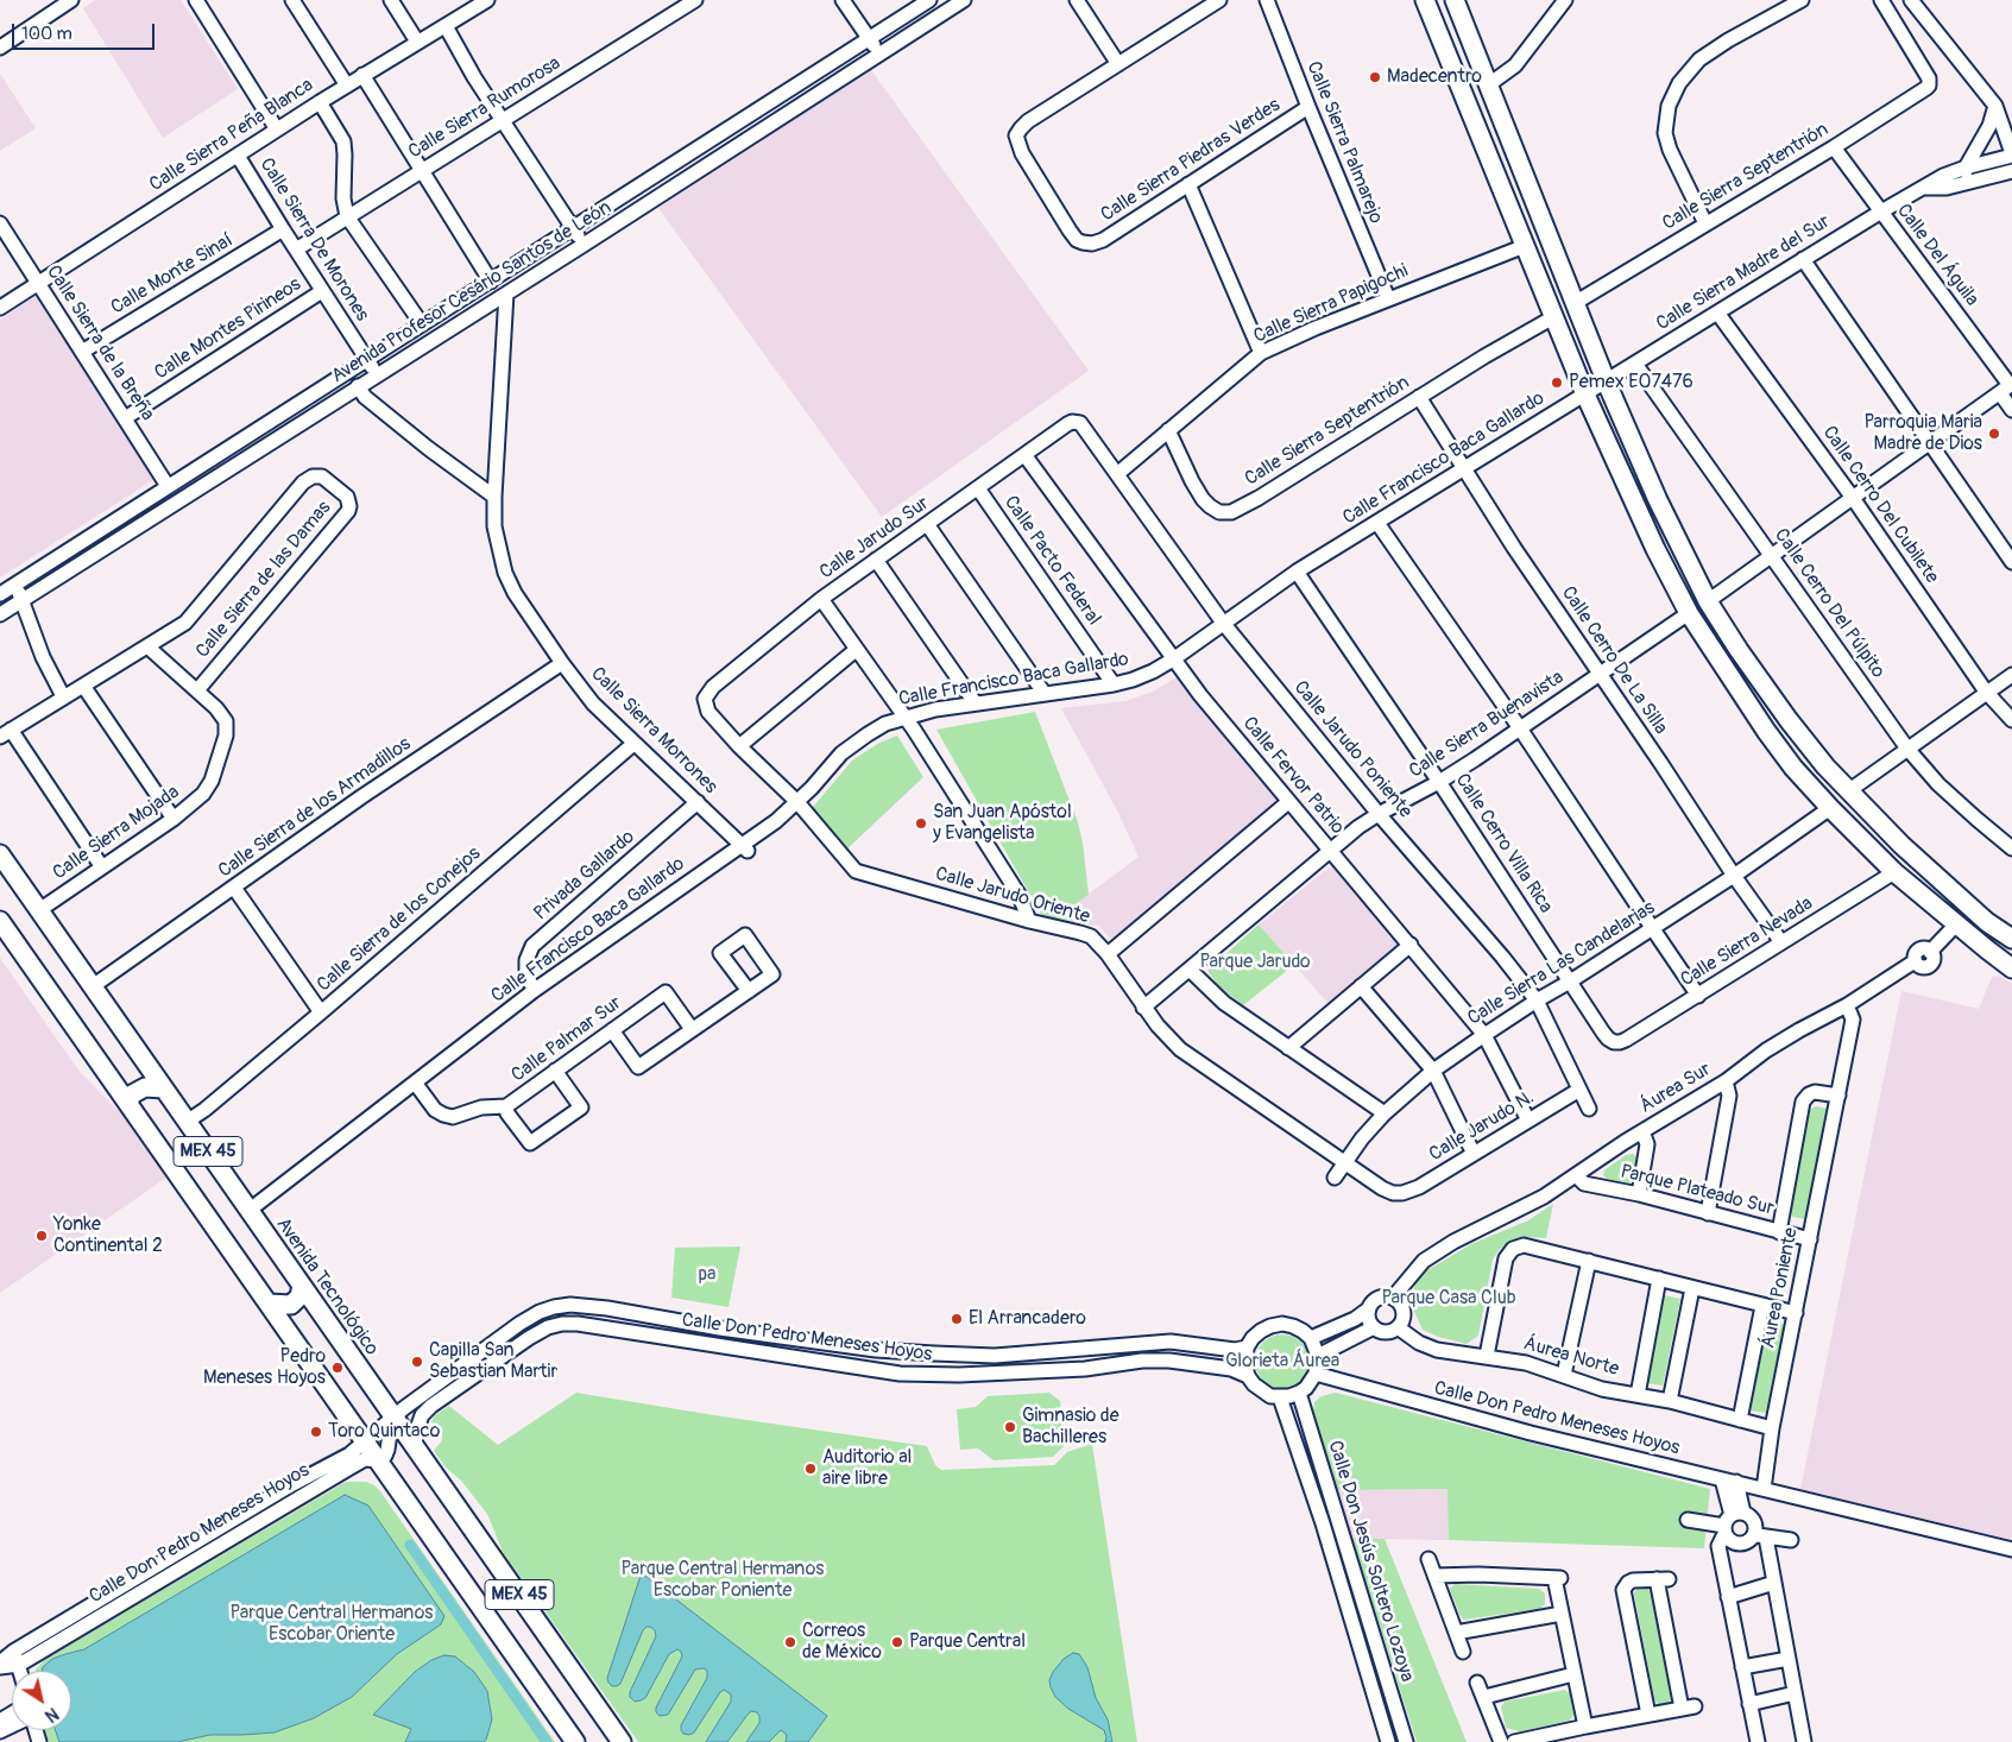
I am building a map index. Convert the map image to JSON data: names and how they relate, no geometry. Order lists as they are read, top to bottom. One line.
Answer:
{"streets":{"main road":["MEX 45","Avenida Tecnológico"],"street":["Calle Sierra Rumorosa","Calle Sierra Peña Blanca","Calle Sierra Palmarejo","Calle Sierra Piedras Verdes","Calle Sierra Septentrión","Calle Sierra De Morones","Calle Del Águila","Calle Sierra Madre del Sur","Calle Monte Sinaí","Avenida Profesor Cesário Santos de León","Calle Sierra Papigochi","Calle Montes Pirineos","Calle Sierra de la Breña","Calle Francisco Baca Gallardo","Calle Cerro Del Cubilete","Calle Jarudo Sur","Calle Pacto Federal","Calle Sierra de las Damas","Calle Cerro Del Púlpito","Calle Cerro De La Silla","Calle Sierra Buenavista","Calle Sierra Morrones","Calle Jarudo Poniente","Calle Fervor Patrio","Calle Sierra de los Armadillos","Calle Sierra Mojada","Calle Cerro Villa Rica","Privada Gallardo","Calle Jarudo Oriente","Calle Sierra de los Conejos","Calle Sierra Nevada","Calle Sierra Las Candelarias","Calle Palmar Sur","Áurea Sur","Calle Jarudo N.","Parque Plateado Sur","Áurea Poniente","Calle Don Pedro Meneses Hoyos","Áurea Norte","Calle Don Jesús Soltero Lozoya"]},"crossings":[["Calle Sierra Rumorosa","Calle Sierra De Morones"],["Calle Sierra Peña Blanca","Calle Sierra De Morones"],["Calle Sierra Peña Blanca","Calle Sierra de la Breña"],["Calle Sierra Palmarejo","Calle Sierra Piedras Verdes"],["Calle Sierra Palmarejo","Calle Sierra Papigochi"],["Calle Sierra Septentrión","Calle Del Águila"],["Calle Sierra Septentrión","Calle Sierra Papigochi"],["Calle Sierra Septentrión","Calle Cerro De La Silla"],["Calle Sierra De Morones","Calle Monte Sinaí"],["Calle Sierra De Morones","Avenida Profesor Cesário Santos de León"],["Calle Sierra De Morones","Calle Montes Pirineos"],["Calle Del Águila","Calle Sierra Madre del Sur"],["Calle Sierra Madre del Sur","Calle Francisco Baca Gallardo"],["Calle Sierra Madre del Sur","Calle Cerro Del Cubilete"],["Calle Sierra Madre del Sur","Calle Cerro Del Púlpito"],["Calle Monte Sinaí","Calle Sierra de la Breña"],["Avenida Profesor Cesário Santos de León","Calle Sierra de la Breña"],["Avenida Profesor Cesário Santos de León","Calle Sierra Morrones"],["Calle Sierra Papigochi","Calle Jarudo Poniente"],["Calle Montes Pirineos","Calle Sierra de la Breña"],["Calle Francisco Baca Gallardo","Calle Pacto Federal"],["Calle Francisco Baca Gallardo","Calle Cerro De La Silla"],["Calle Francisco Baca Gallardo","Calle Sierra Morrones"],["Calle Francisco Baca Gallardo","Calle Jarudo Poniente"],["Calle Francisco Baca Gallardo","Calle Fervor Patrio"],["Calle Francisco Baca Gallardo","Calle Cerro Villa Rica"],["Calle Francisco Baca Gallardo","Privada Gallardo"],["Calle Francisco Baca Gallardo","Calle Jarudo Oriente"],["Calle Francisco Baca Gallardo","Calle Palmar Sur"],["Calle Francisco Baca Gallardo","Avenida Tecnológico"],["Calle Jarudo Sur","Calle Pacto Federal"],["Calle Jarudo Sur","Calle Jarudo Poniente"],["Calle Jarudo Sur","Calle Fervor Patrio"],["Calle Jarudo Sur","Calle Jarudo Oriente"],["Calle Sierra de las Damas","Calle Sierra Mojada"],["Calle Cerro De La Silla","Calle Sierra Buenavista"],["Calle Cerro De La Silla","Calle Sierra Nevada"],["Calle Cerro De La Silla","Calle Sierra Las Candelarias"],["Calle Sierra Buenavista","Calle Jarudo Poniente"],["Calle Sierra Buenavista","Calle Fervor Patrio"],["Calle Sierra Buenavista","Calle Cerro Villa Rica"],["Calle Sierra Buenavista","Calle Jarudo Oriente"],["Calle Sierra Morrones","Calle Sierra de los Armadillos"],["Calle Sierra Morrones","Privada Gallardo"],["Calle Sierra Morrones","Calle Sierra de los Conejos"],["Calle Jarudo Poniente","Calle Sierra Las Candelarias"],["Calle Jarudo Poniente","Calle Jarudo N."],["Calle Fervor Patrio","Calle Sierra Las Candelarias"],["Calle Fervor Patrio","Calle Jarudo N."],["Calle Sierra de los Armadillos","Avenida Tecnológico"],["Calle Sierra Mojada","Avenida Tecnológico"],["Calle Cerro Villa Rica","Calle Sierra Nevada"],["Calle Cerro Villa Rica","Calle Sierra Las Candelarias"],["Calle Jarudo Oriente","Calle Sierra Las Candelarias"],["Calle Jarudo Oriente","Calle Jarudo N."],["Calle Sierra de los Conejos","Avenida Tecnológico"],["Áurea Sur","Parque Plateado Sur"],["Áurea Sur","Áurea Poniente"],["Áurea Sur","Áurea Norte"],["MEX 45","Calle Don Pedro Meneses Hoyos"],["Parque Plateado Sur","Áurea Poniente"],["Avenida Tecnológico","Calle Don Pedro Meneses Hoyos"],["Áurea Poniente","Calle Don Pedro Meneses Hoyos"],["Áurea Poniente","Áurea Norte"],["Calle Don Pedro Meneses Hoyos","Calle Don Jesús Soltero Lozoya"]],"parks":["Parque Jarudo","pa","Parque Casa Club","Glorieta Áurea","Parque Central Hermanos Escobar Poniente","Parque Central Hermanos Escobar Oriente"],"places":["Madecentro","Pemex E07476","Parroquia Maria Madre de Dios","San Juan Apóstol y Evangelista","Yonke Continental 2","El Arrancadero","Capilla San Sebastian Martir","Pedro Meneses Hoyos","Gimnasio de Bachilleres","Toro Quintaco","Auditorio al aire libre","Correos de México","Parque Central"],"scale_bar":"100 m","north":"bottom right"}
